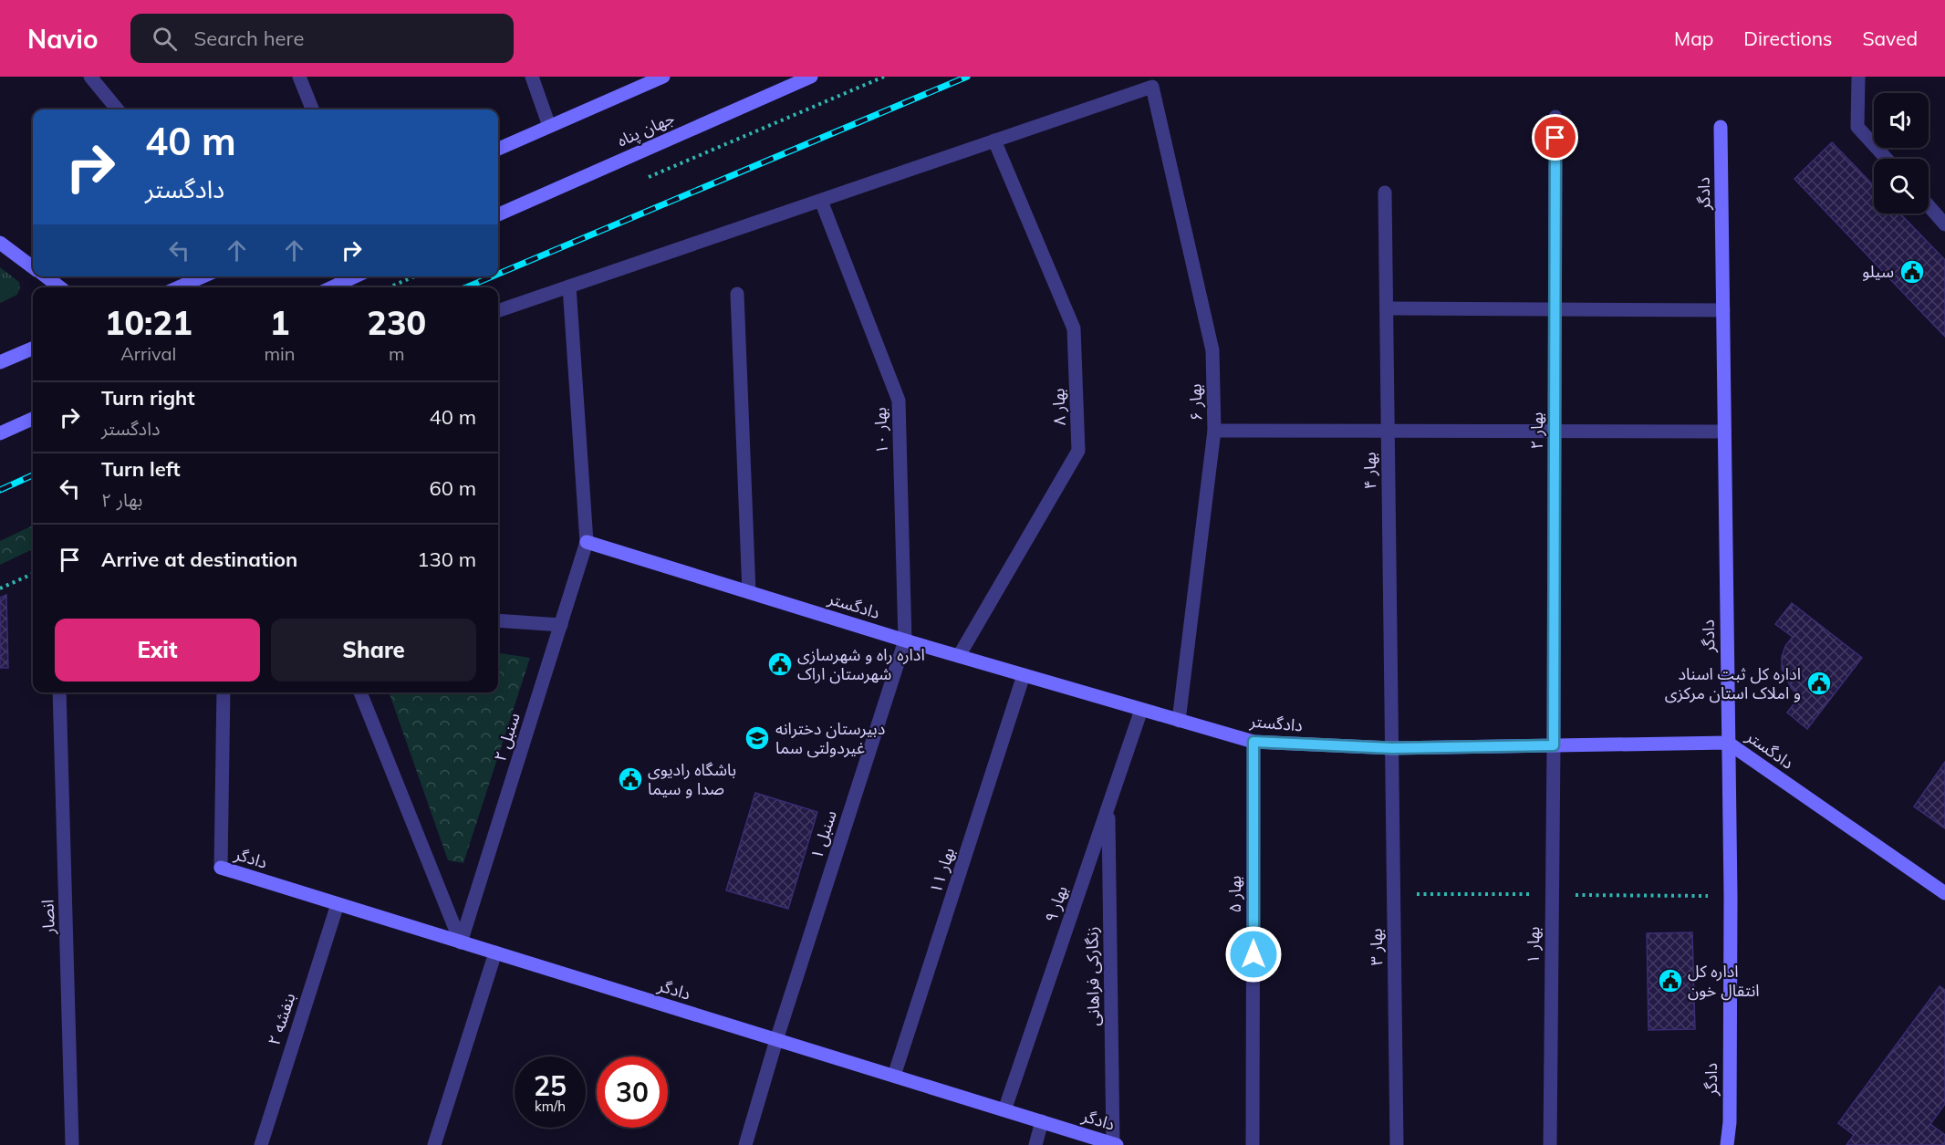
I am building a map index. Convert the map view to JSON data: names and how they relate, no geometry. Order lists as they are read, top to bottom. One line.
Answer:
{"streets":{"street":["جهان پناه","دادگر","بهار ۶","بهار ۸","بهار ۱۰","بهار ۲","بهار ۴","دادگستر","سنبل ۲","سنبل ۱","بهار ۱۱","بهار ۵","بهار ۹","انصار","بهار ۱","بهار ۳","زنگارکی فراهانی","بنفشه ۲"]},"crossings":[["دادگر","دادگستر"],["دادگر","سنبل ۲"],["دادگر","سنبل ۱"],["دادگر","بهار ۱۱"],["دادگر","بهار ۹"],["دادگر","زنگارکی فراهانی"],["دادگر","بنفشه ۲"],["بهار ۶","بهار ۸"],["بهار ۶","دادگستر"],["بهار ۸","دادگستر"],["بهار ۱۰","دادگستر"],["بهار ۱۰","سنبل ۱"],["بهار ۲","دادگستر"],["بهار ۲","بهار ۱"],["بهار ۴","دادگستر"],["بهار ۴","بهار ۳"],["دادگستر","سنبل ۲"],["دادگستر","سنبل ۱"],["دادگستر","بهار ۱۱"],["دادگستر","بهار ۵"],["دادگستر","بهار ۹"],["دادگستر","بهار ۱"],["دادگستر","بهار ۳"],["بهار ۹","زنگارکی فراهانی"]],"places":{"public building":["سیلو","اداره راه و شهرسازی شهرستان اراک","اداره کل ثبت اسناد و املاک استان مرکزی","باشگاه رادیوی صدا و سیما","اداره کل انتقال خون"],"school or university":["دبیرستان دخترانه غیردولتی سما"]},"page":{"header":"Navio","search":"Search here","nav":["Map","Directions","Saved"],"turn":["40 m","دادگستر"],"eta":["10:21","Arrival","1","min","230","m"],"list":[{"name":"Turn right","note":"دادگستر","value":"40 m"},{"name":"Turn left","note":"بهار ۲","value":"60 m"},{"name":"Arrive at destination","value":"130 m"}],"buttons":["Exit","Share"],"speed":"25 km/h","limit":"30"}}
